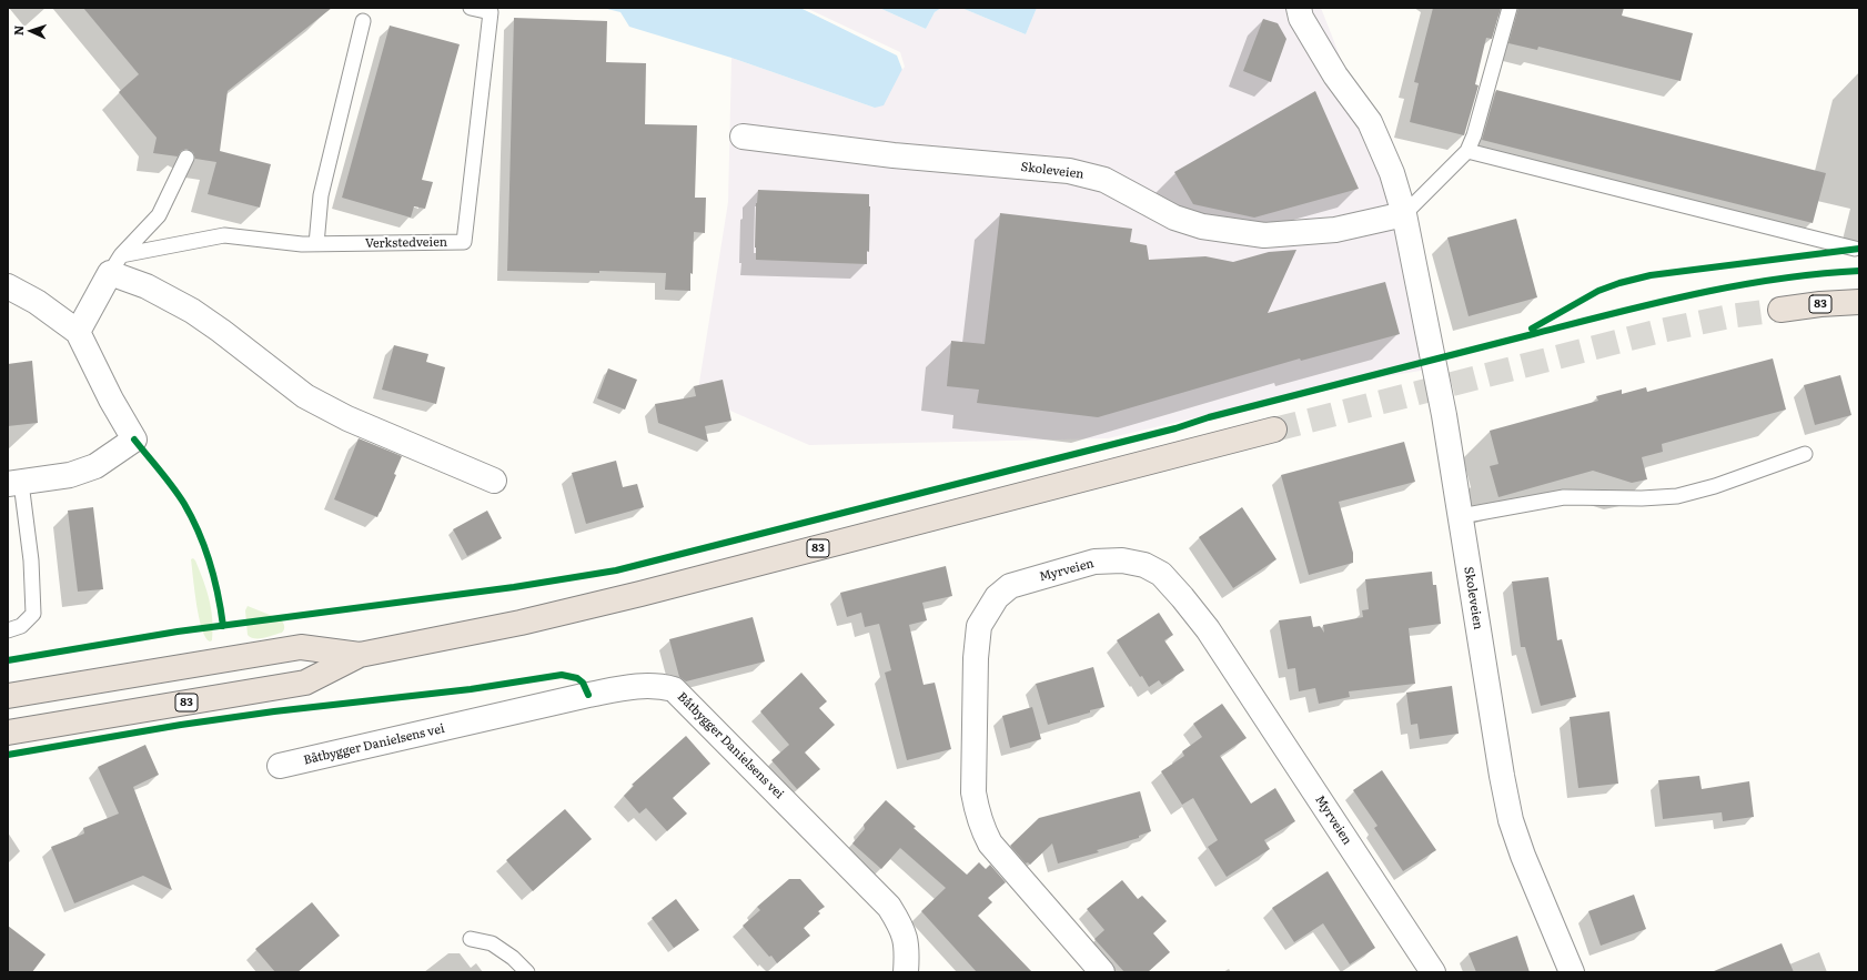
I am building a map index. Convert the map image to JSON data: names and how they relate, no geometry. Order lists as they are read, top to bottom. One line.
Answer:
{"streets":{"highway":["83"],"street":["Skoleveien","Myrveien","Båtbygger Danielsens vei"],"lane":["Verkstedveien"]},"north":"left"}
